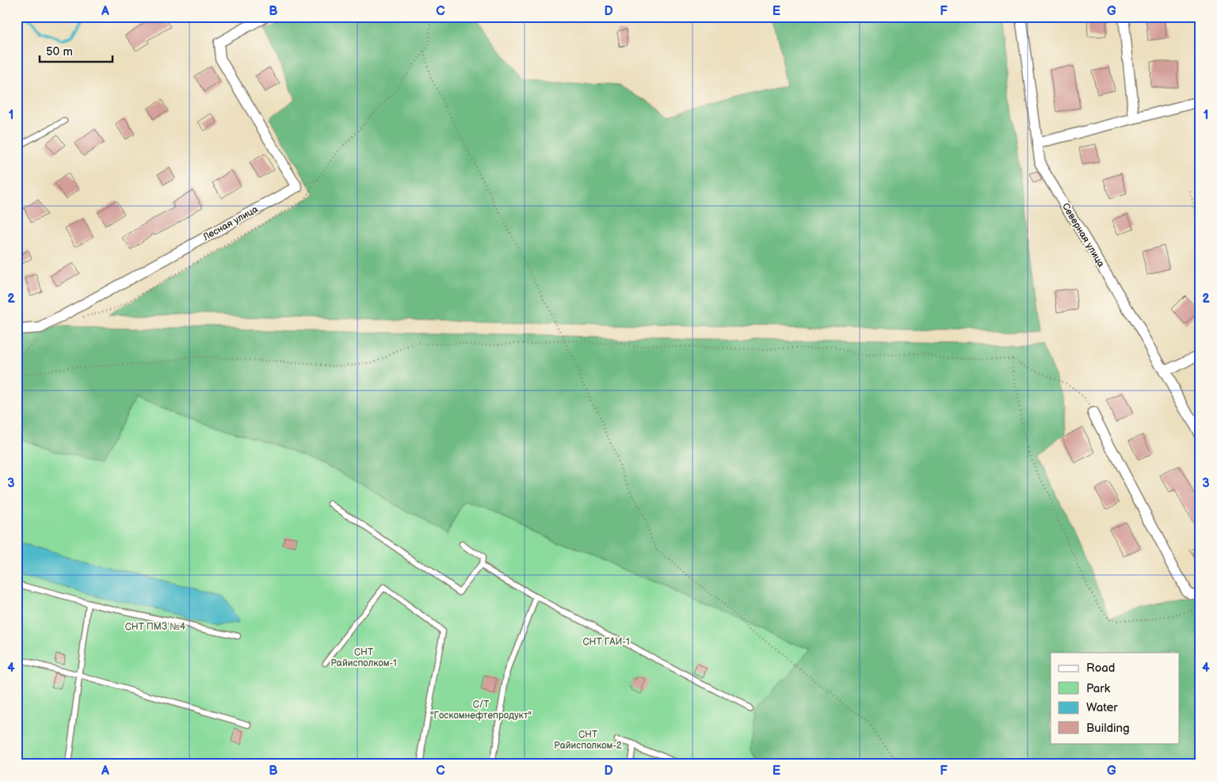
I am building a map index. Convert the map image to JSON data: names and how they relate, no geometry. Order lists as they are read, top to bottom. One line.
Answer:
{"streets":{"street":["Лесная улица","Северная улица"]},"parks":["СНТ ПМЗ №4","СНТ ГАИ-1","СНТ Райисполком-1","С/Т \"Госкомнефтепродукт\"","СНТ Райисполком-2"],"legend":["Road","Park","Water","Building"],"scale_bar":"50 m","grid":{"columns":["A","B","C","D","E","F","G"],"rows":["1","2","3","4"]}}
